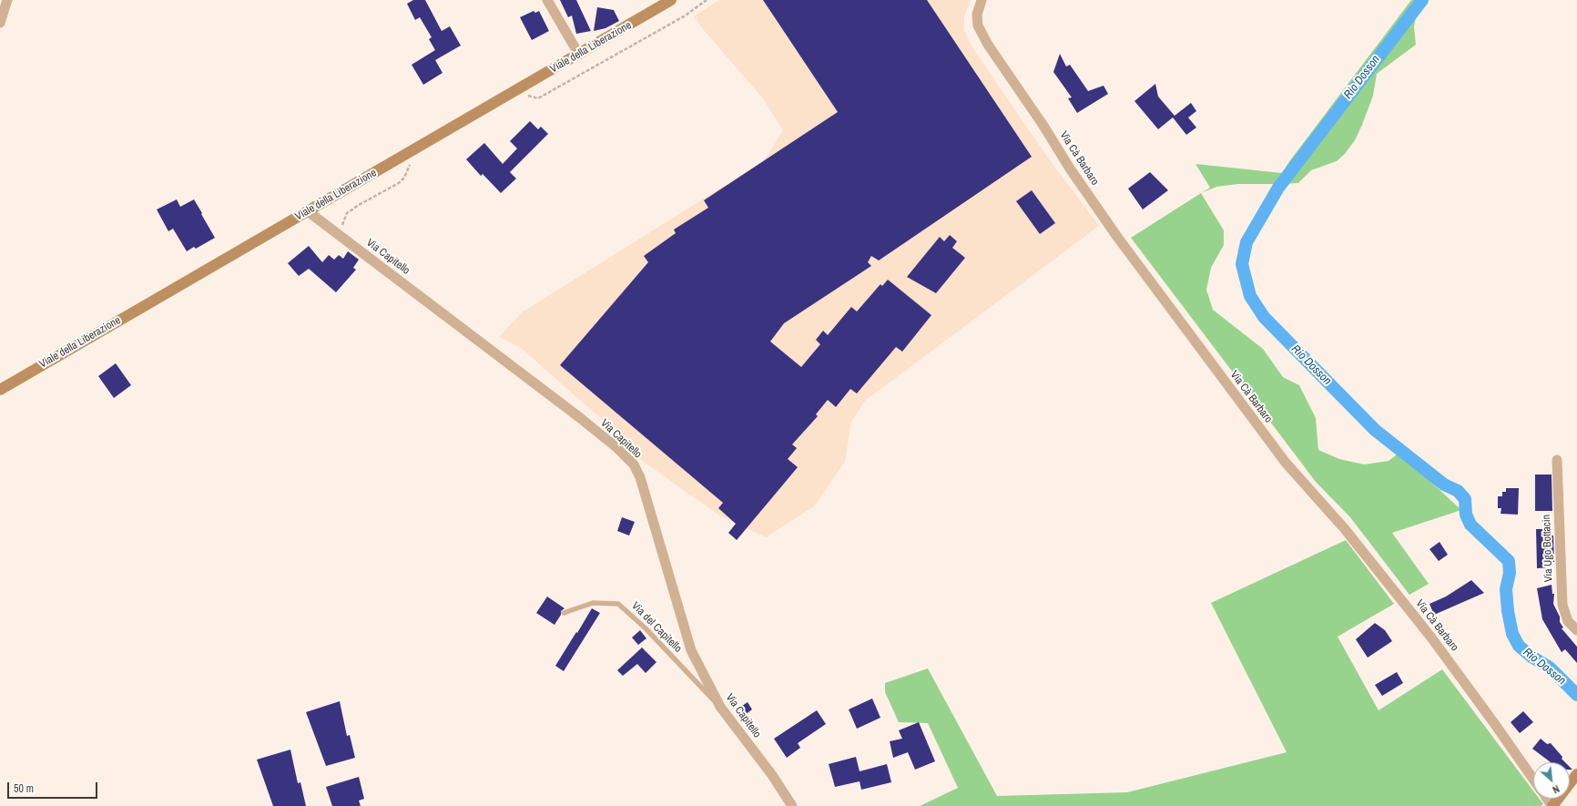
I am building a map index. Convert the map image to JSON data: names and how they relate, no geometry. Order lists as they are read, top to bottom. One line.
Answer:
{"streets":{"street":["Viale della Liberazione","Via Cà Barbaro","Via Capitello","Via Ugo Bottacin"],"lane":["Via del Capitello"]},"crossings":[["Viale della Liberazione","Via Capitello"],["Via Capitello","Via del Capitello"]],"water":["Rio Dosson"],"scale_bar":"50 m","north":"bottom right"}
